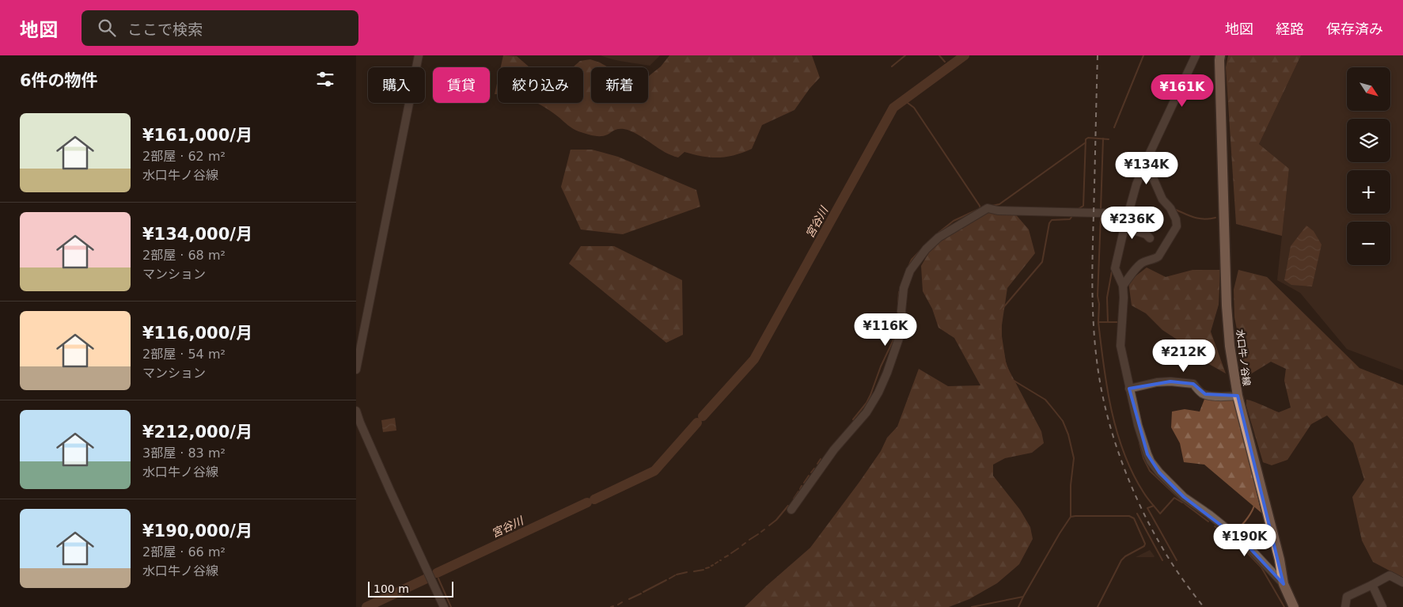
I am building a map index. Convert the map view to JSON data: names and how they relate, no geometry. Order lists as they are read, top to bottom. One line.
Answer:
{"streets":{"main road":["水口牛ノ谷線"]},"water":["宮谷川"],"scale_bar":"100 m","north":"bottom right","page":{"header":"地図","search":"ここで検索","nav":["地図","経路","保存済み"],"heading":"6件の物件","map_buttons":["+","−"],"chip":["購入","賃貸","絞り込み","新着"],"price":["¥161K","¥134K","¥236K","¥116K","¥212K","¥190K"],"list":[{"name":"¥161,000/月","note":"2部屋 · 62 m² · 水口牛ノ谷線"},{"name":"¥134,000/月","note":"2部屋 · 68 m² · マンション"},{"name":"¥116,000/月","note":"2部屋 · 54 m² · マンション"},{"name":"¥212,000/月","note":"3部屋 · 83 m² · 水口牛ノ谷線"},{"name":"¥190,000/月","note":"2部屋 · 66 m² · 水口牛ノ谷線"}],"scale":"100 m"}}
